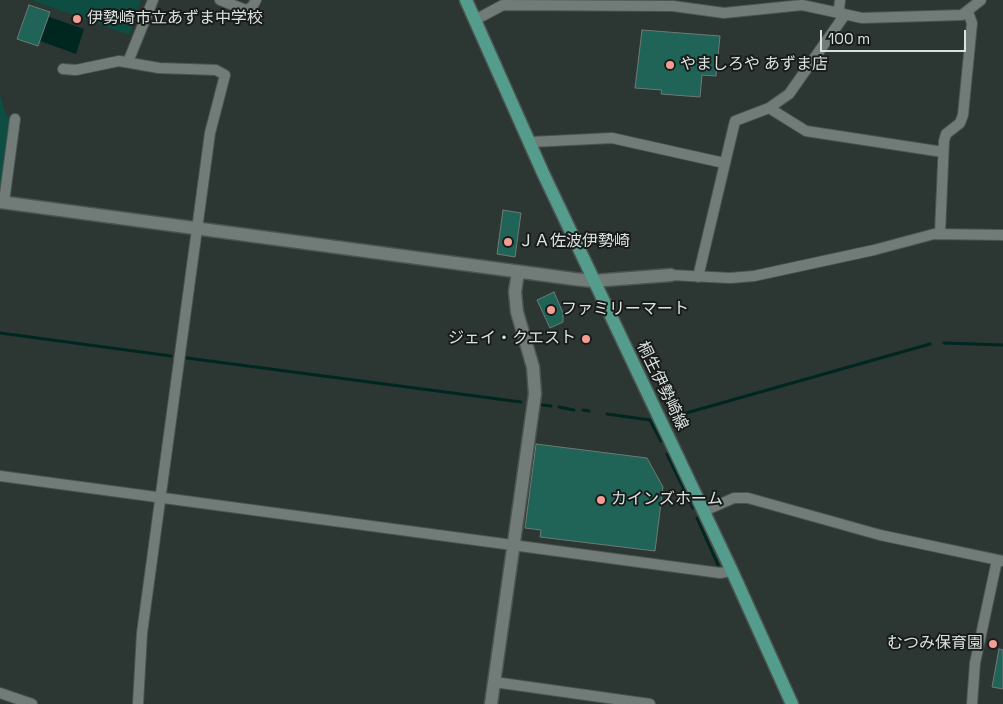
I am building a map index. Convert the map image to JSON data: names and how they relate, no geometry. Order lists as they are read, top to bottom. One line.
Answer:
{"streets":{"main road":["桐生伊勢崎線"]},"places":["伊勢崎市立あずま中学校","やましろや あずま店","ＪＡ佐波伊勢崎","ファミリーマート","ジェイ・クエスト","カインズホーム","むつみ保育園"],"scale_bar":"100 m"}
